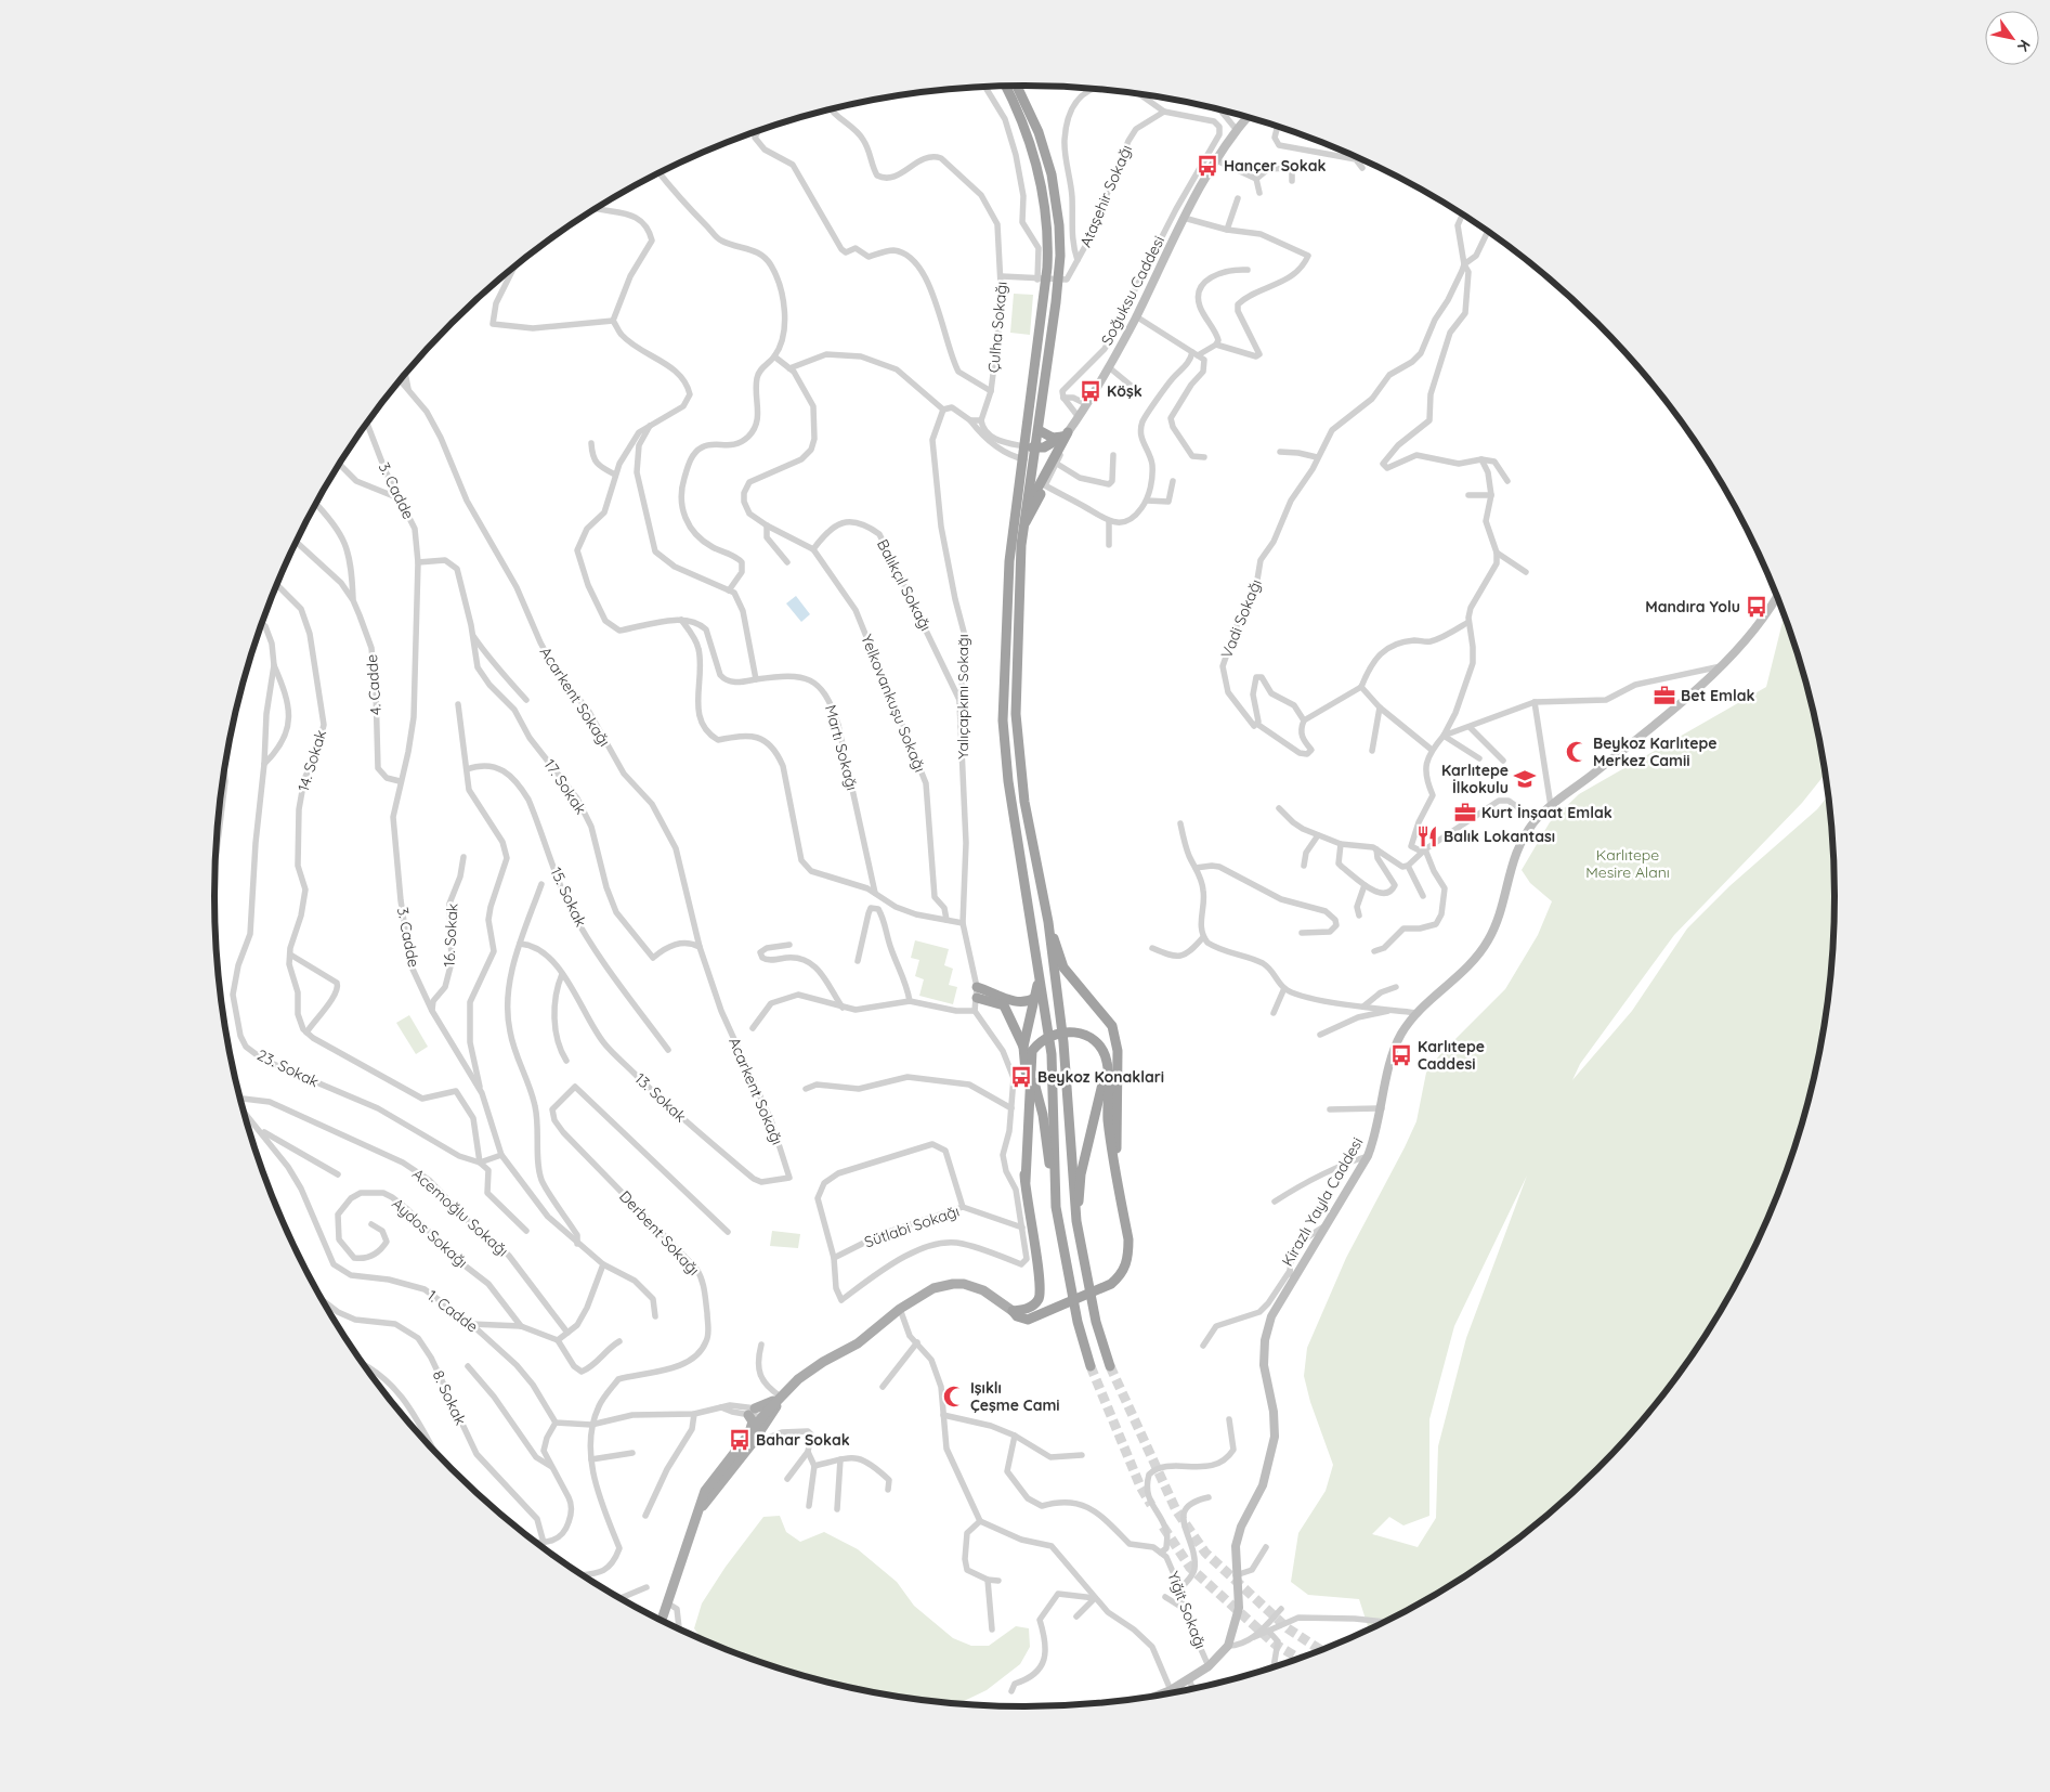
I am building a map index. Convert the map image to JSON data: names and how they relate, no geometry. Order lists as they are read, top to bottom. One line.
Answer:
{"streets":{"main road":["Soğuksu Caddesi","Kirazlı Yayla Caddesi"],"street":["Ataşehir Sokağı","Çulha Sokağı","3. Cadde","Balıkçıl Sokağı","Vadi Sokağı","4. Cadde","Acarkent Sokağı","Yalıçapkını Sokağı","Yelkovankuşu Sokağı","Martı Sokağı","14. Sokak","17. Sokak","15. Sokak","16. Sokak","23. Sokak","13. Sokak","Acemoğlu Sokağı","Sütlabi Sokağı","Aydos Sokağı","Derbent Sokağı","1. Cadde","8. Sokak","Yiğit Sokağı"]},"crossings":[["Ataşehir Sokağı","Çulha Sokağı"],["3. Cadde","4. Cadde"],["3. Cadde","17. Sokak"],["3. Cadde","16. Sokak"],["Balıkçıl Sokağı","Yalıçapkını Sokağı"],["Balıkçıl Sokağı","Yelkovankuşu Sokağı"],["Acarkent Sokağı","17. Sokak"],["Acarkent Sokağı","13. Sokak"],["Kirazlı Yayla Caddesi","Yiğit Sokağı"]],"parks":["Karlıtepe Mesire Alanı"],"places":{"bus stop":["Hançer Sokak","Köşk","Mandıra Yolu","Karlıtepe Caddesi","Beykoz Konaklari","Bahar Sokak"],"office":["Bet Emlak","Kurt İnşaat Emlak"],"mosque":["Beykoz Karlıtepe Merkez Camii","Işıklı Çeşme Cami"],"school or university":["Karlıtepe İlkokulu"],"restaurant":["Balık Lokantası"]},"north":"bottom right"}
